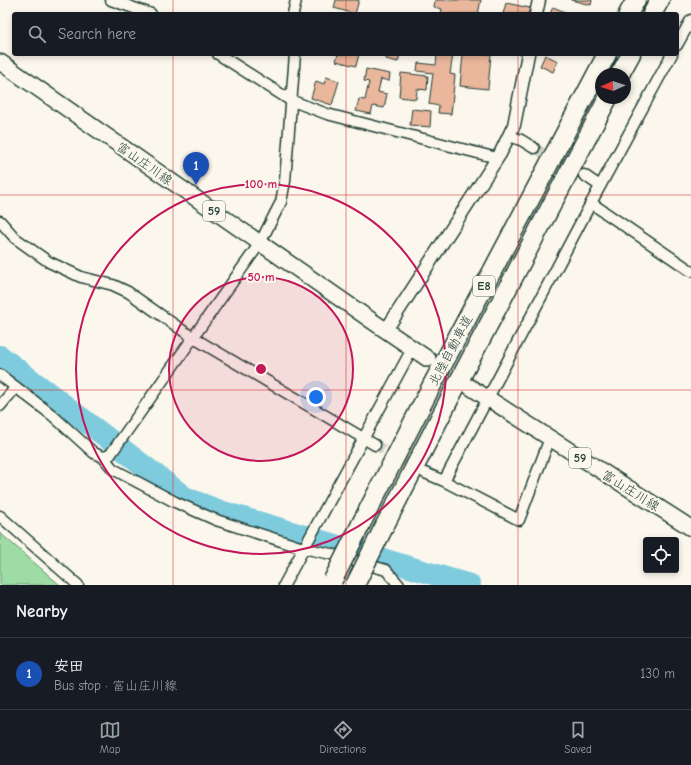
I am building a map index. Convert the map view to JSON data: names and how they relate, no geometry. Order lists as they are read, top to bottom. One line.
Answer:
{"streets":{"highway":["E8","北陸自動車道"],"main road":["富山庄川線","59"]},"north":"left","page":{"search":"Search here","pins":"1","heading":"Nearby","list":[{"mark":"1","name":"安田","note":"Bus stop · 富山庄川線","value":"130 m"}],"nav":["Map","Directions","Saved"]},"rings":["100 m","50 m"]}
